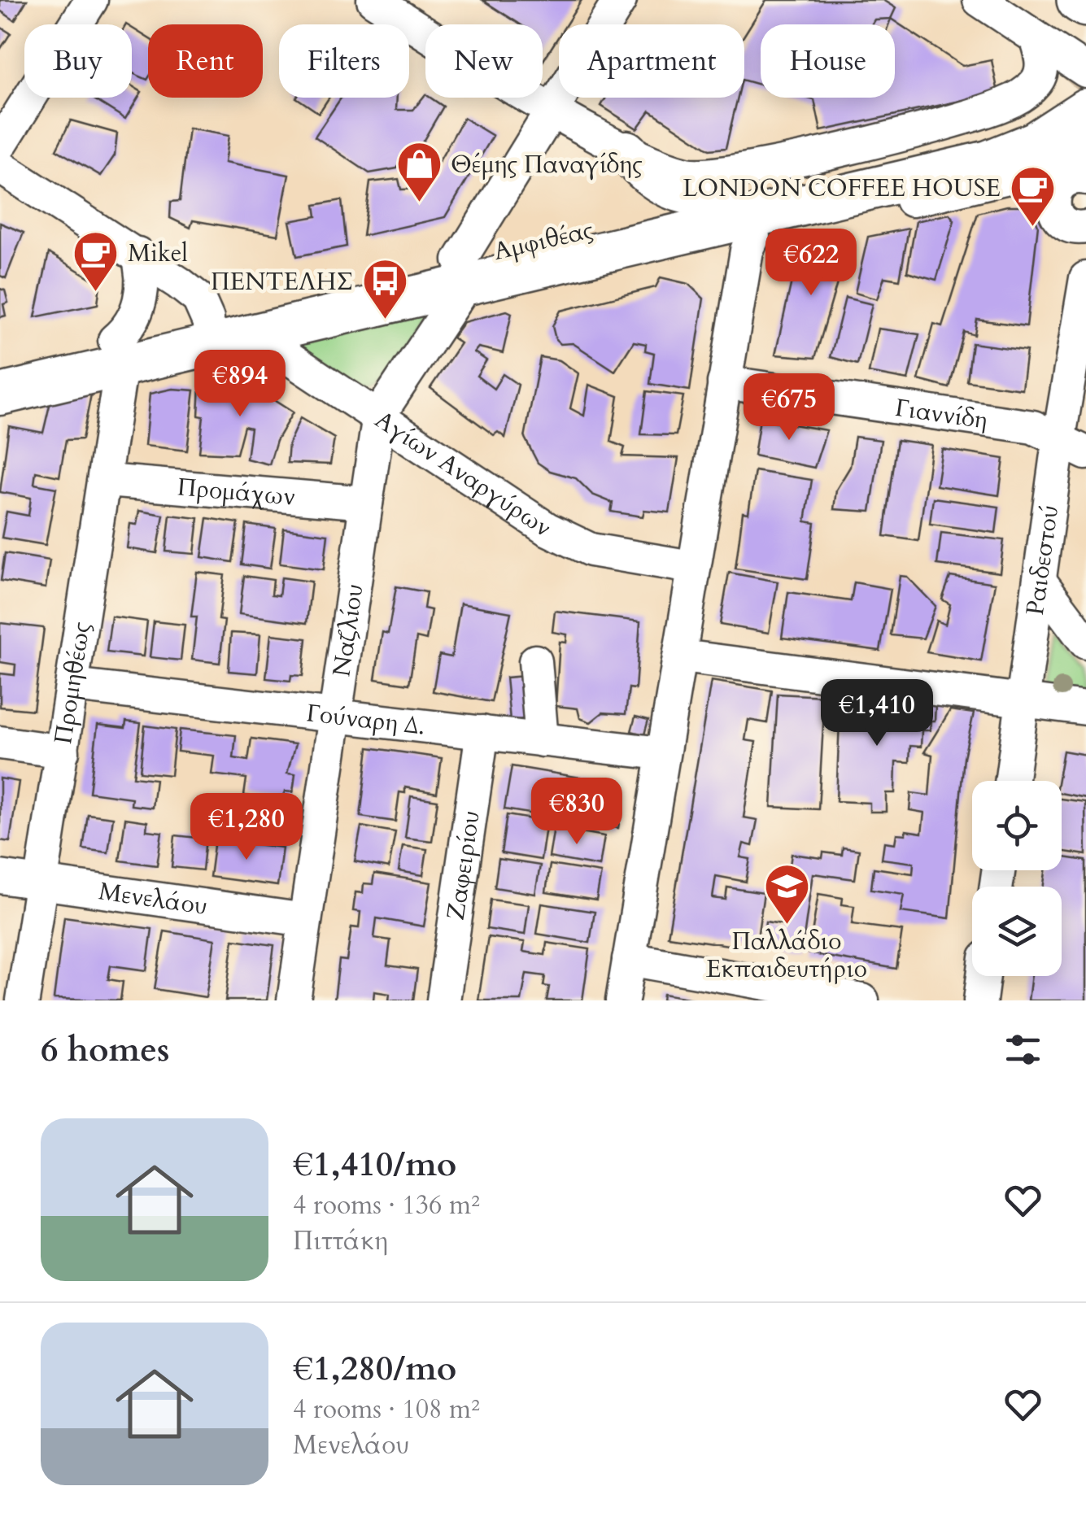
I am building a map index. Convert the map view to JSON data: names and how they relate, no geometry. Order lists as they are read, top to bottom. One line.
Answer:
{"streets":{"main road":["Αμφιθέας"],"street":["Γιαννίδη","Αγίων Αναργύρων","Προμάχων","Ραιδεστού","Ναζλίου","Προμηθέως","Γούναρη Δ.","Ζαφειρίου","Μενελάου"]},"crossings":[["Αμφιθέας","Αγίων Αναργύρων"],["Αμφιθέας","Ναζλίου"],["Αμφιθέας","Προμηθέως"],["Γιαννίδη","Ραιδεστού"],["Αγίων Αναργύρων","Ναζλίου"],["Προμάχων","Ναζλίου"],["Προμάχων","Προμηθέως"],["Ναζλίου","Γούναρη Δ."],["Ναζλίου","Μενελάου"],["Προμηθέως","Γούναρη Δ."],["Προμηθέως","Μενελάου"],["Γούναρη Δ.","Ζαφειρίου"]],"places":{"shop":["Θέμης Παναγίδης"],"cafe":["LONDON COFFEE HOUSE","Mikel"],"bus stop":["ΠΕΝΤΕΛΗΣ"],"school or university":["Παλλάδιο Εκπαιδευτήριο"]},"page":{"chip":["Buy","Rent","Filters","New","Apartment","House"],"price":["€622","€894","€675","€1,410","€830","€1,280"],"heading":"6 homes","list":[{"name":"€1,410/mo","note":"4 rooms · 136 m² · Πιττάκη"},{"name":"€1,280/mo","note":"4 rooms · 108 m² · Μενελάου"}]}}
